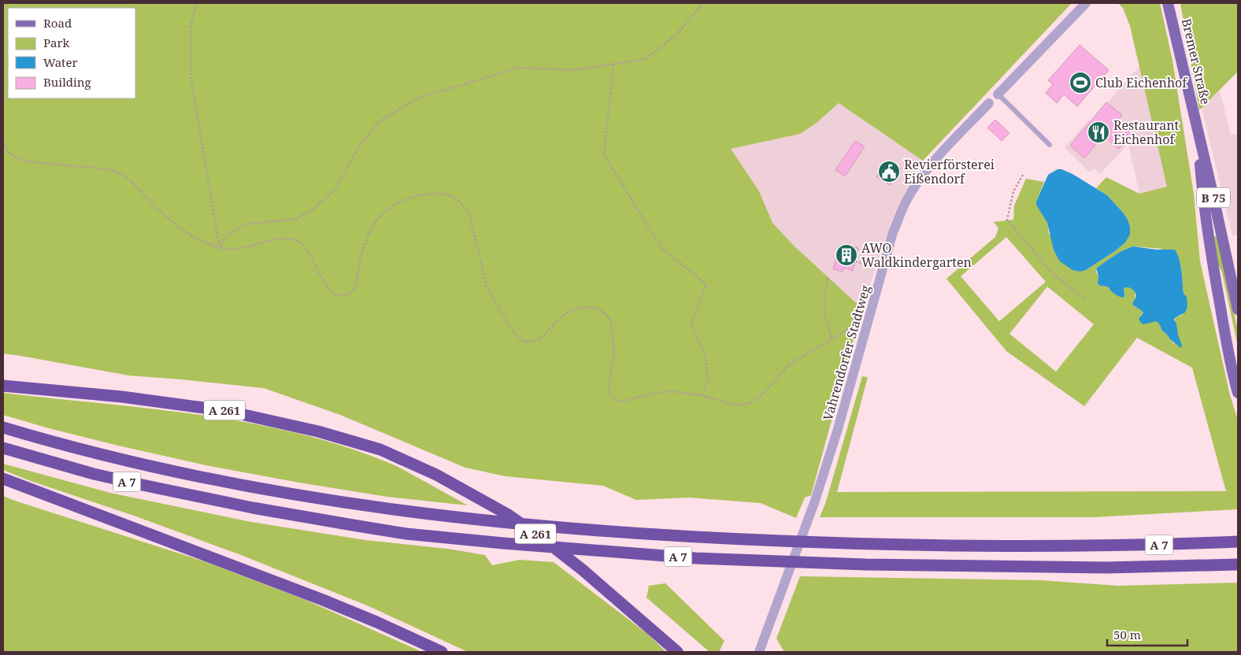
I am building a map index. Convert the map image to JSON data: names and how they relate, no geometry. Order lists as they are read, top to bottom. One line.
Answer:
{"streets":{"highway":["A 261","A 7"],"main road":["Bremer Straße","B 75"],"street":["Vahrendorfer Stadtweg"]},"places":{"sports":["Club Eichenhof"],"restaurant":["Restaurant Eichenhof"],"public building":["Revierförsterei Eißendorf"],"building":["AWO Waldkindergarten"]},"legend":["Road","Park","Water","Building"],"scale_bar":"50 m"}
